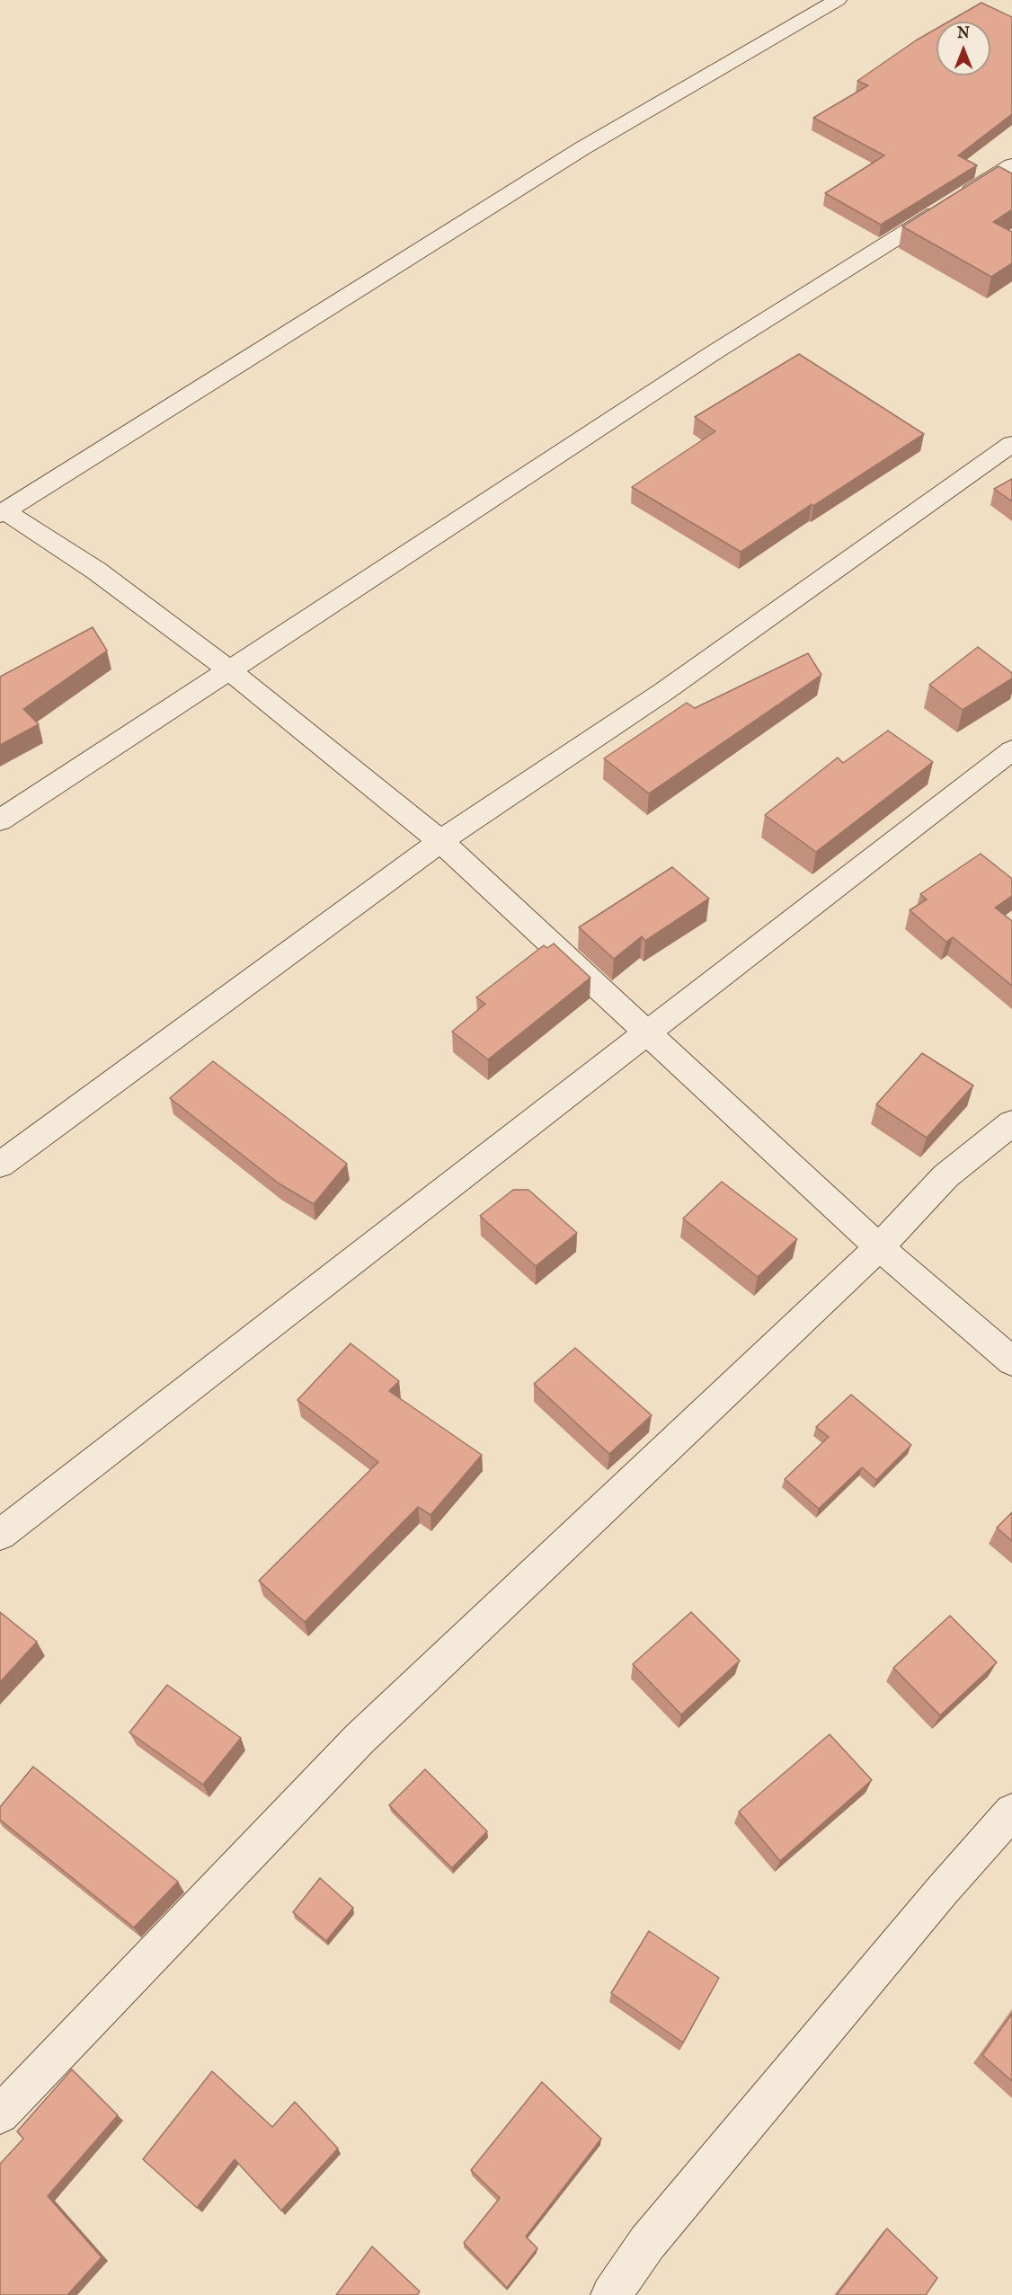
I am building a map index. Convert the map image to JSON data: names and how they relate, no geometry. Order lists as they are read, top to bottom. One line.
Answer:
{"north":"top"}
